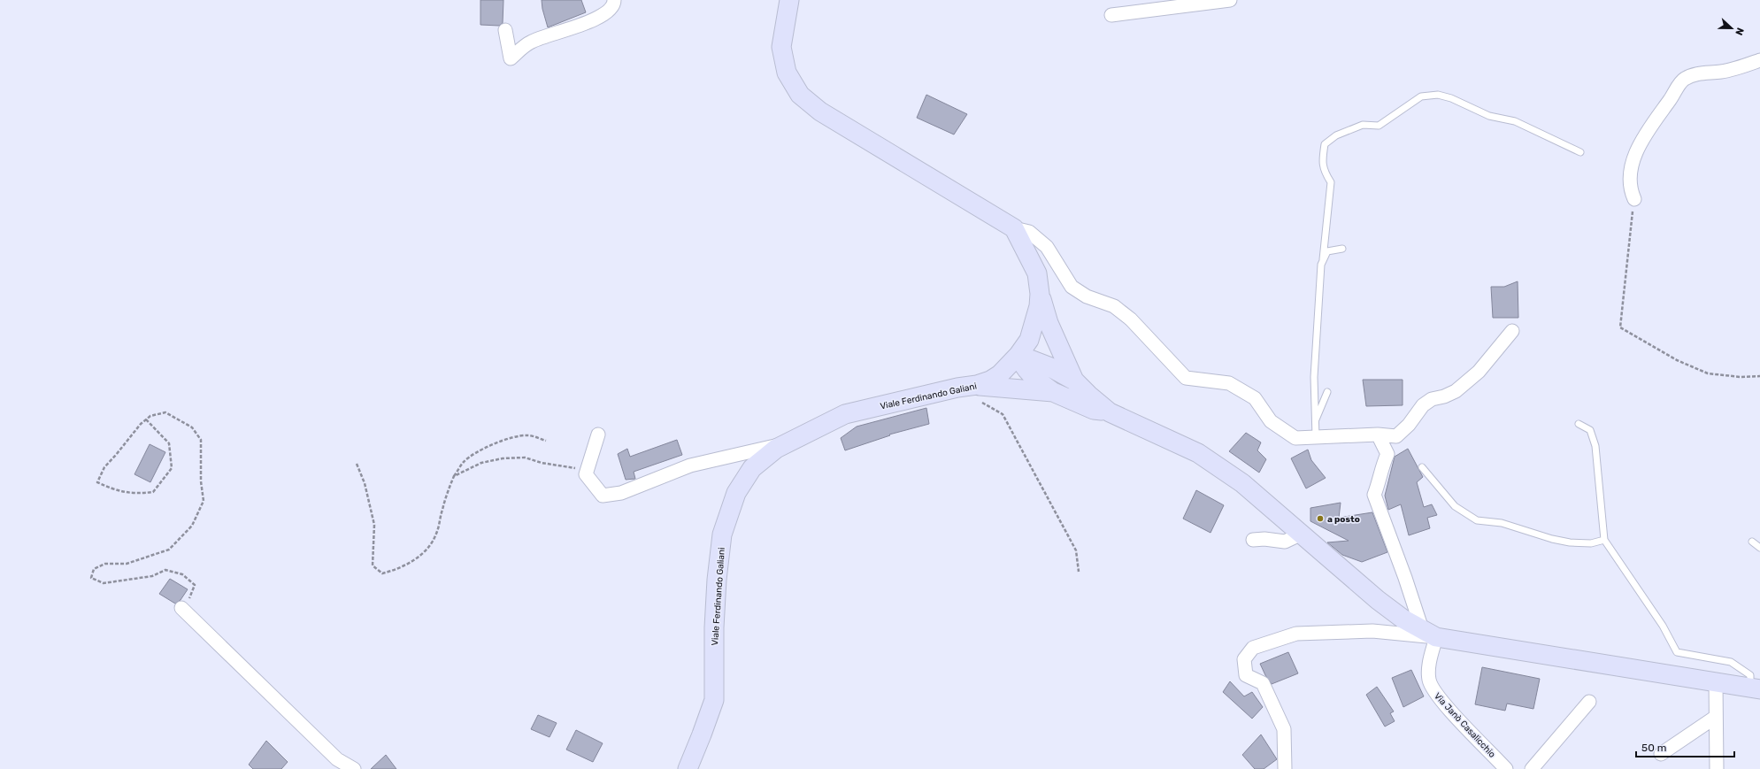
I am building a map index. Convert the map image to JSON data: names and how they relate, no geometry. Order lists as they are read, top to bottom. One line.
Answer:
{"streets":{"main road":["Viale Ferdinando Galiani"],"street":["Via Janò Casalicchio"]},"places":["a posto"],"scale_bar":"50 m","north":"right"}
